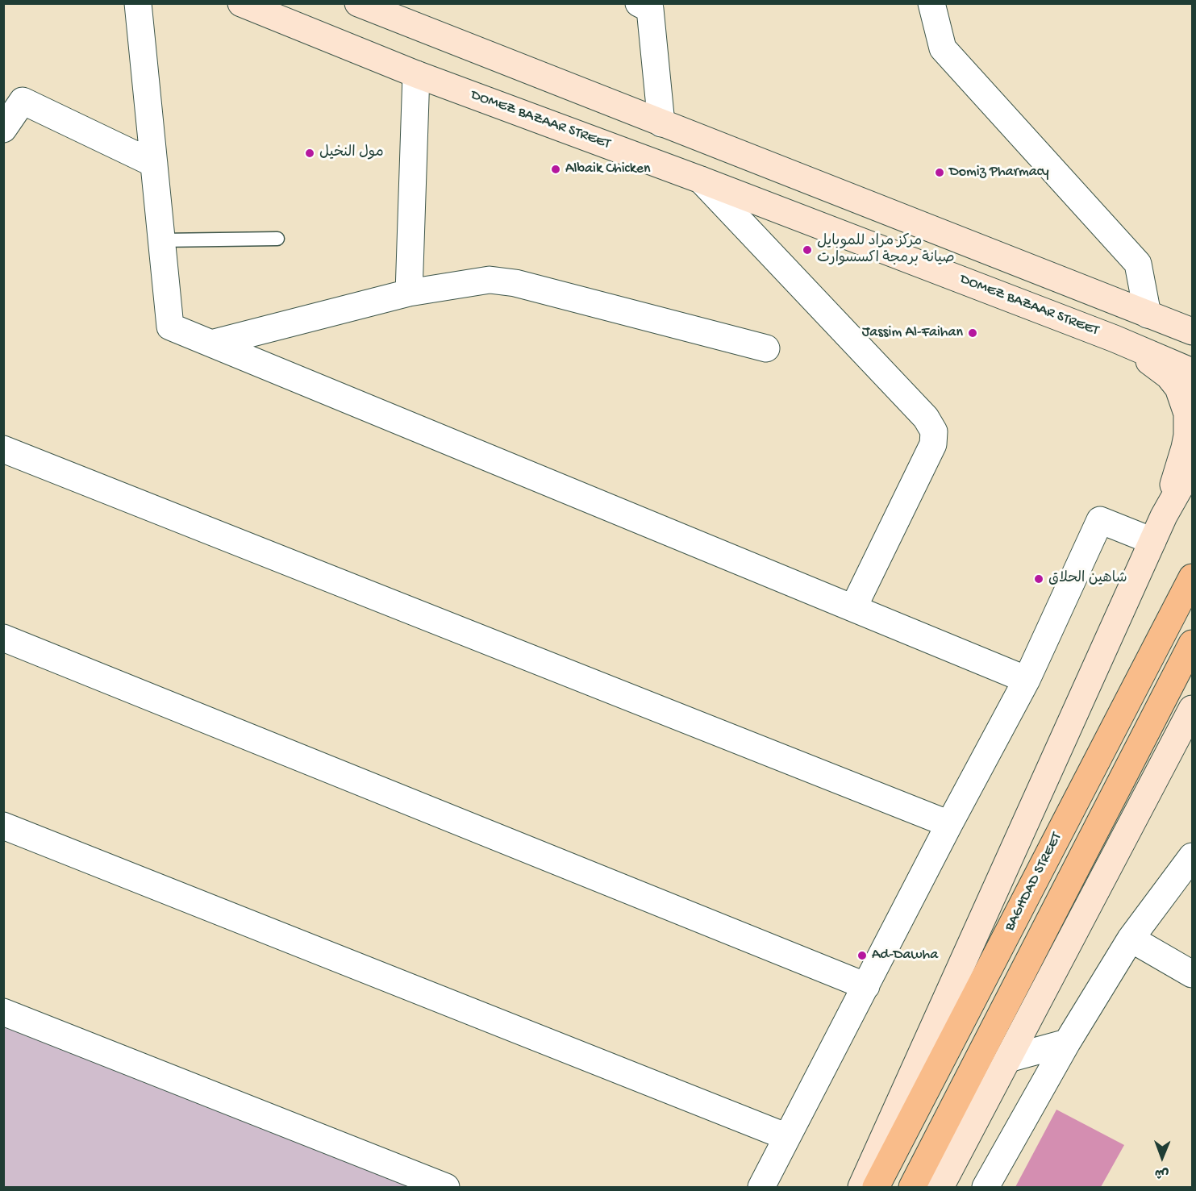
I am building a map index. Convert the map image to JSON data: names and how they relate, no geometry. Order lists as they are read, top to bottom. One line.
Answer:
{"streets":{"main road":["DOMEZ BAZAAR STREET","BAGHDAD STREET"]},"places":["مول النخيل","Albaik Chicken","Domiz Pharmacy","مركز مراد للموبايل صيانة برمجة اكسسوارت","Jassim Al-Faihan","شاهين الحلاق","Ad-Dawha"],"north":"bottom"}
